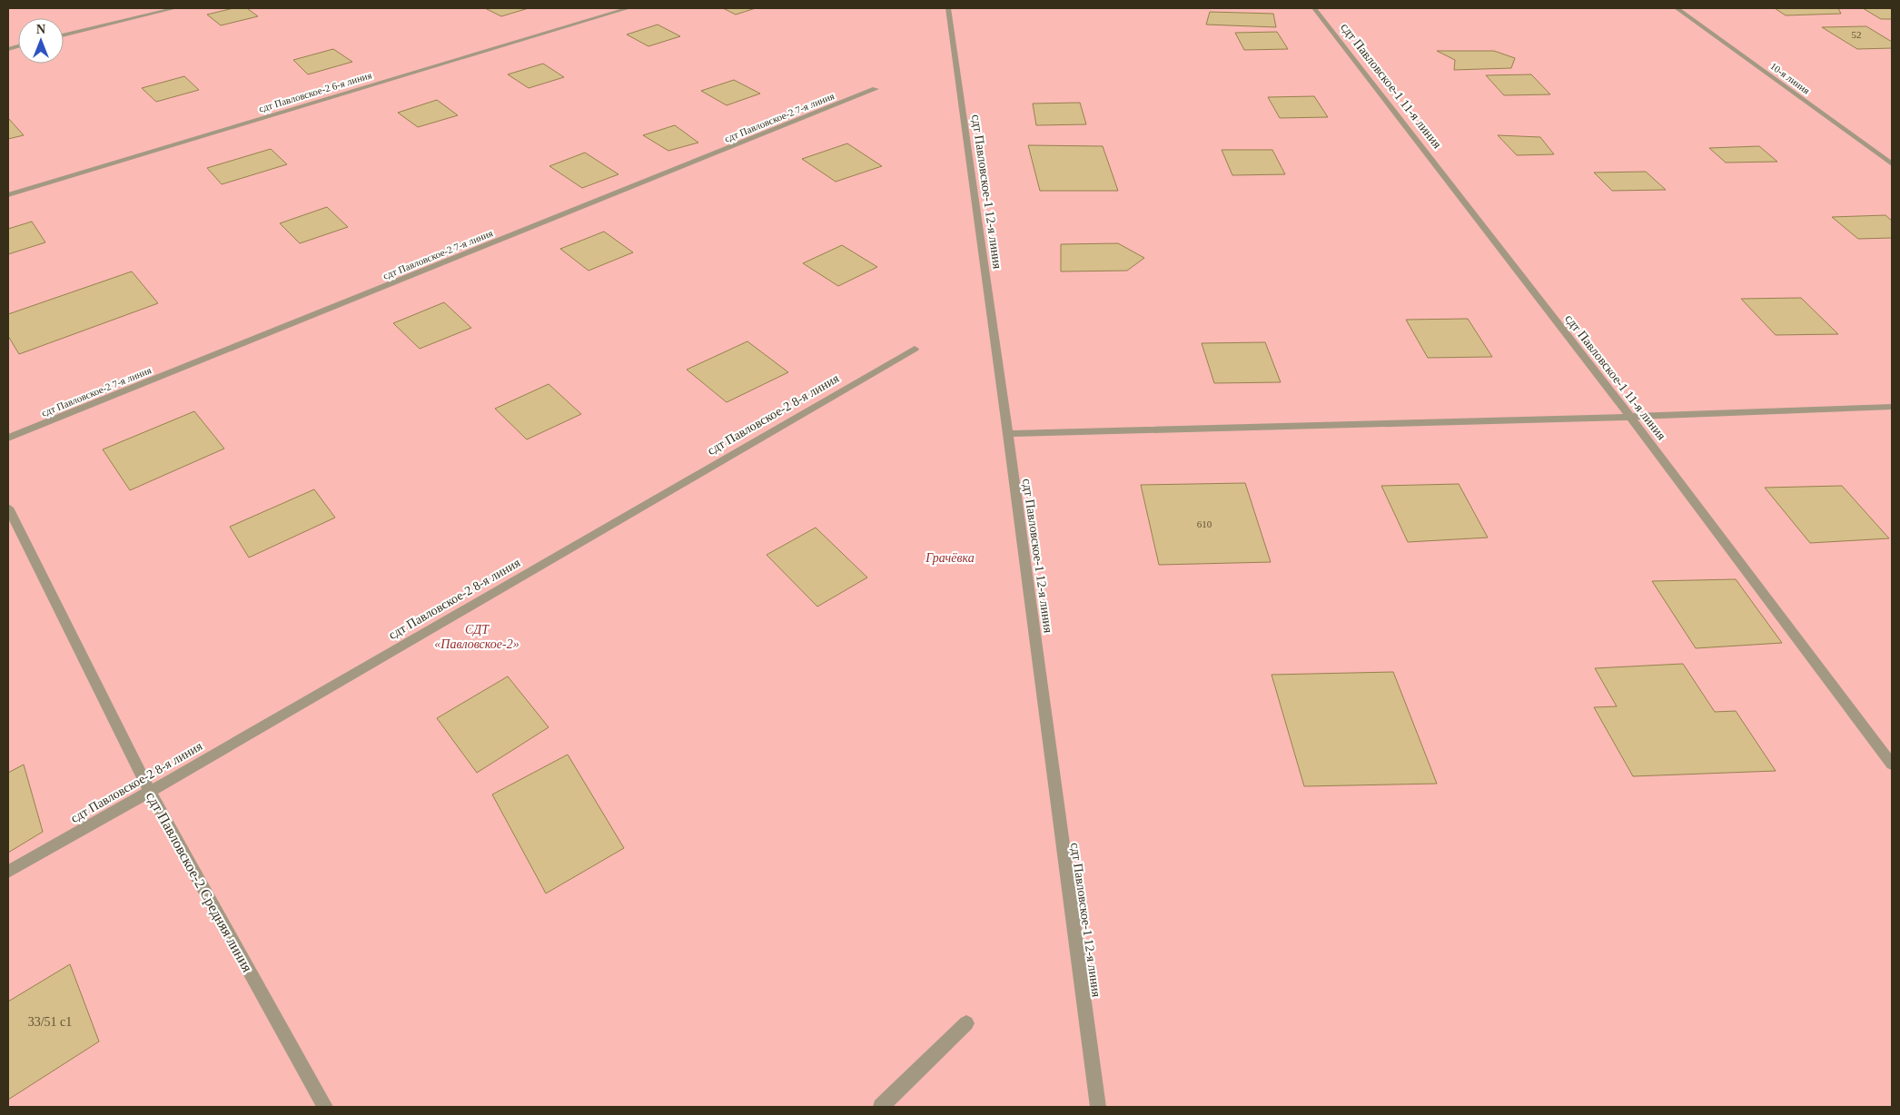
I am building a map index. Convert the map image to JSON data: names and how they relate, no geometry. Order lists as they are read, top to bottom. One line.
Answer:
{"streets":{"street":["10-я линия","сдт Павловское-1 11-я линия","сдт Павловское-2 6-я линия","сдт Павловское-2 7-я линия","сдт Павловское-1 12-я линия","сдт Павловское-2 8-я линия","сдт Павловское-2 Средняя линия"]},"crossings":[["сдт Павловское-2 8-я линия","сдт Павловское-2 Средняя линия"]],"parks":["Грачёвка","СДТ «Павловское-2»"],"house_numbers":["52","610","33/51 с1"],"north":"top"}
